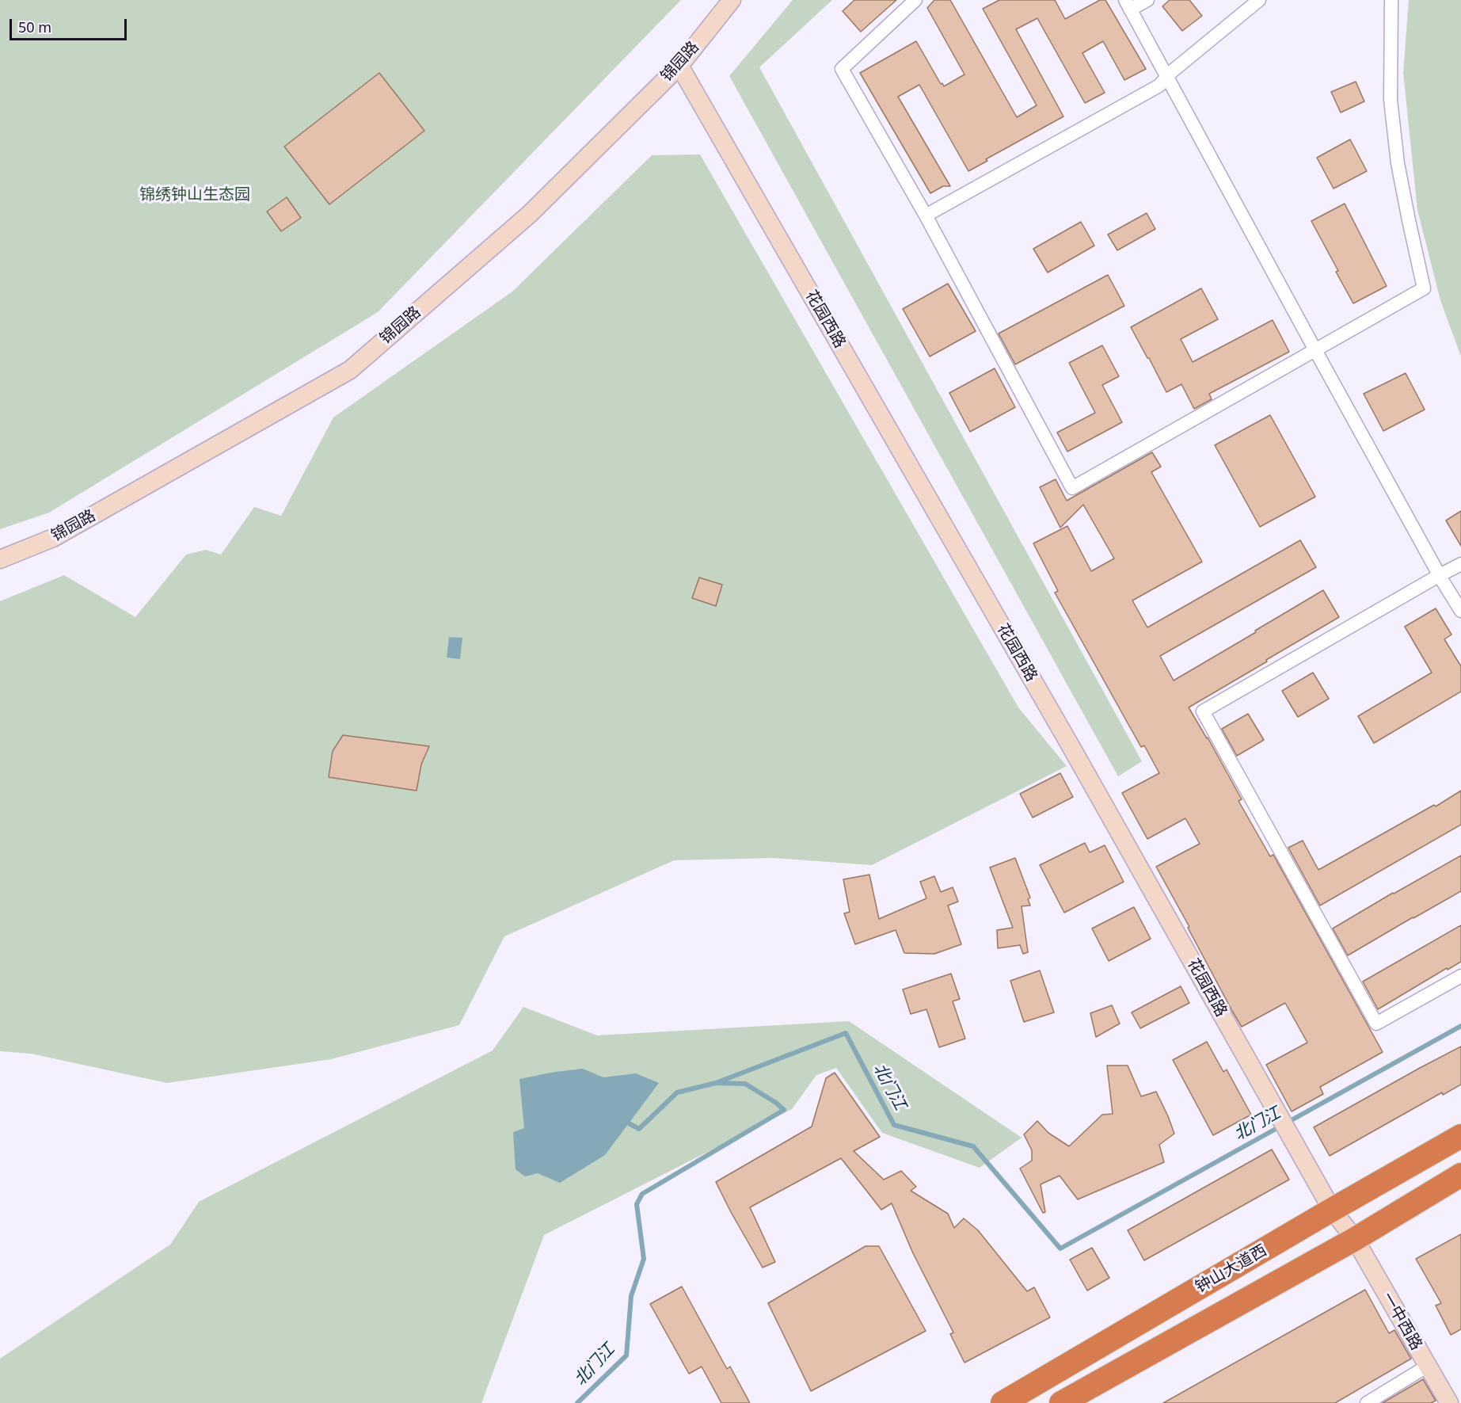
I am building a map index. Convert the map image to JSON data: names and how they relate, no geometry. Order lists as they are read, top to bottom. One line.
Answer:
{"streets":{"highway":["钟山大道西"],"street":["锦园路","花园西路","一中西路"]},"crossings":[["锦园路","花园西路"],["花园西路","钟山大道西"],["花园西路","一中西路"]],"water":["北门江"],"parks":["锦绣钟山生态园"],"scale_bar":"50 m"}
